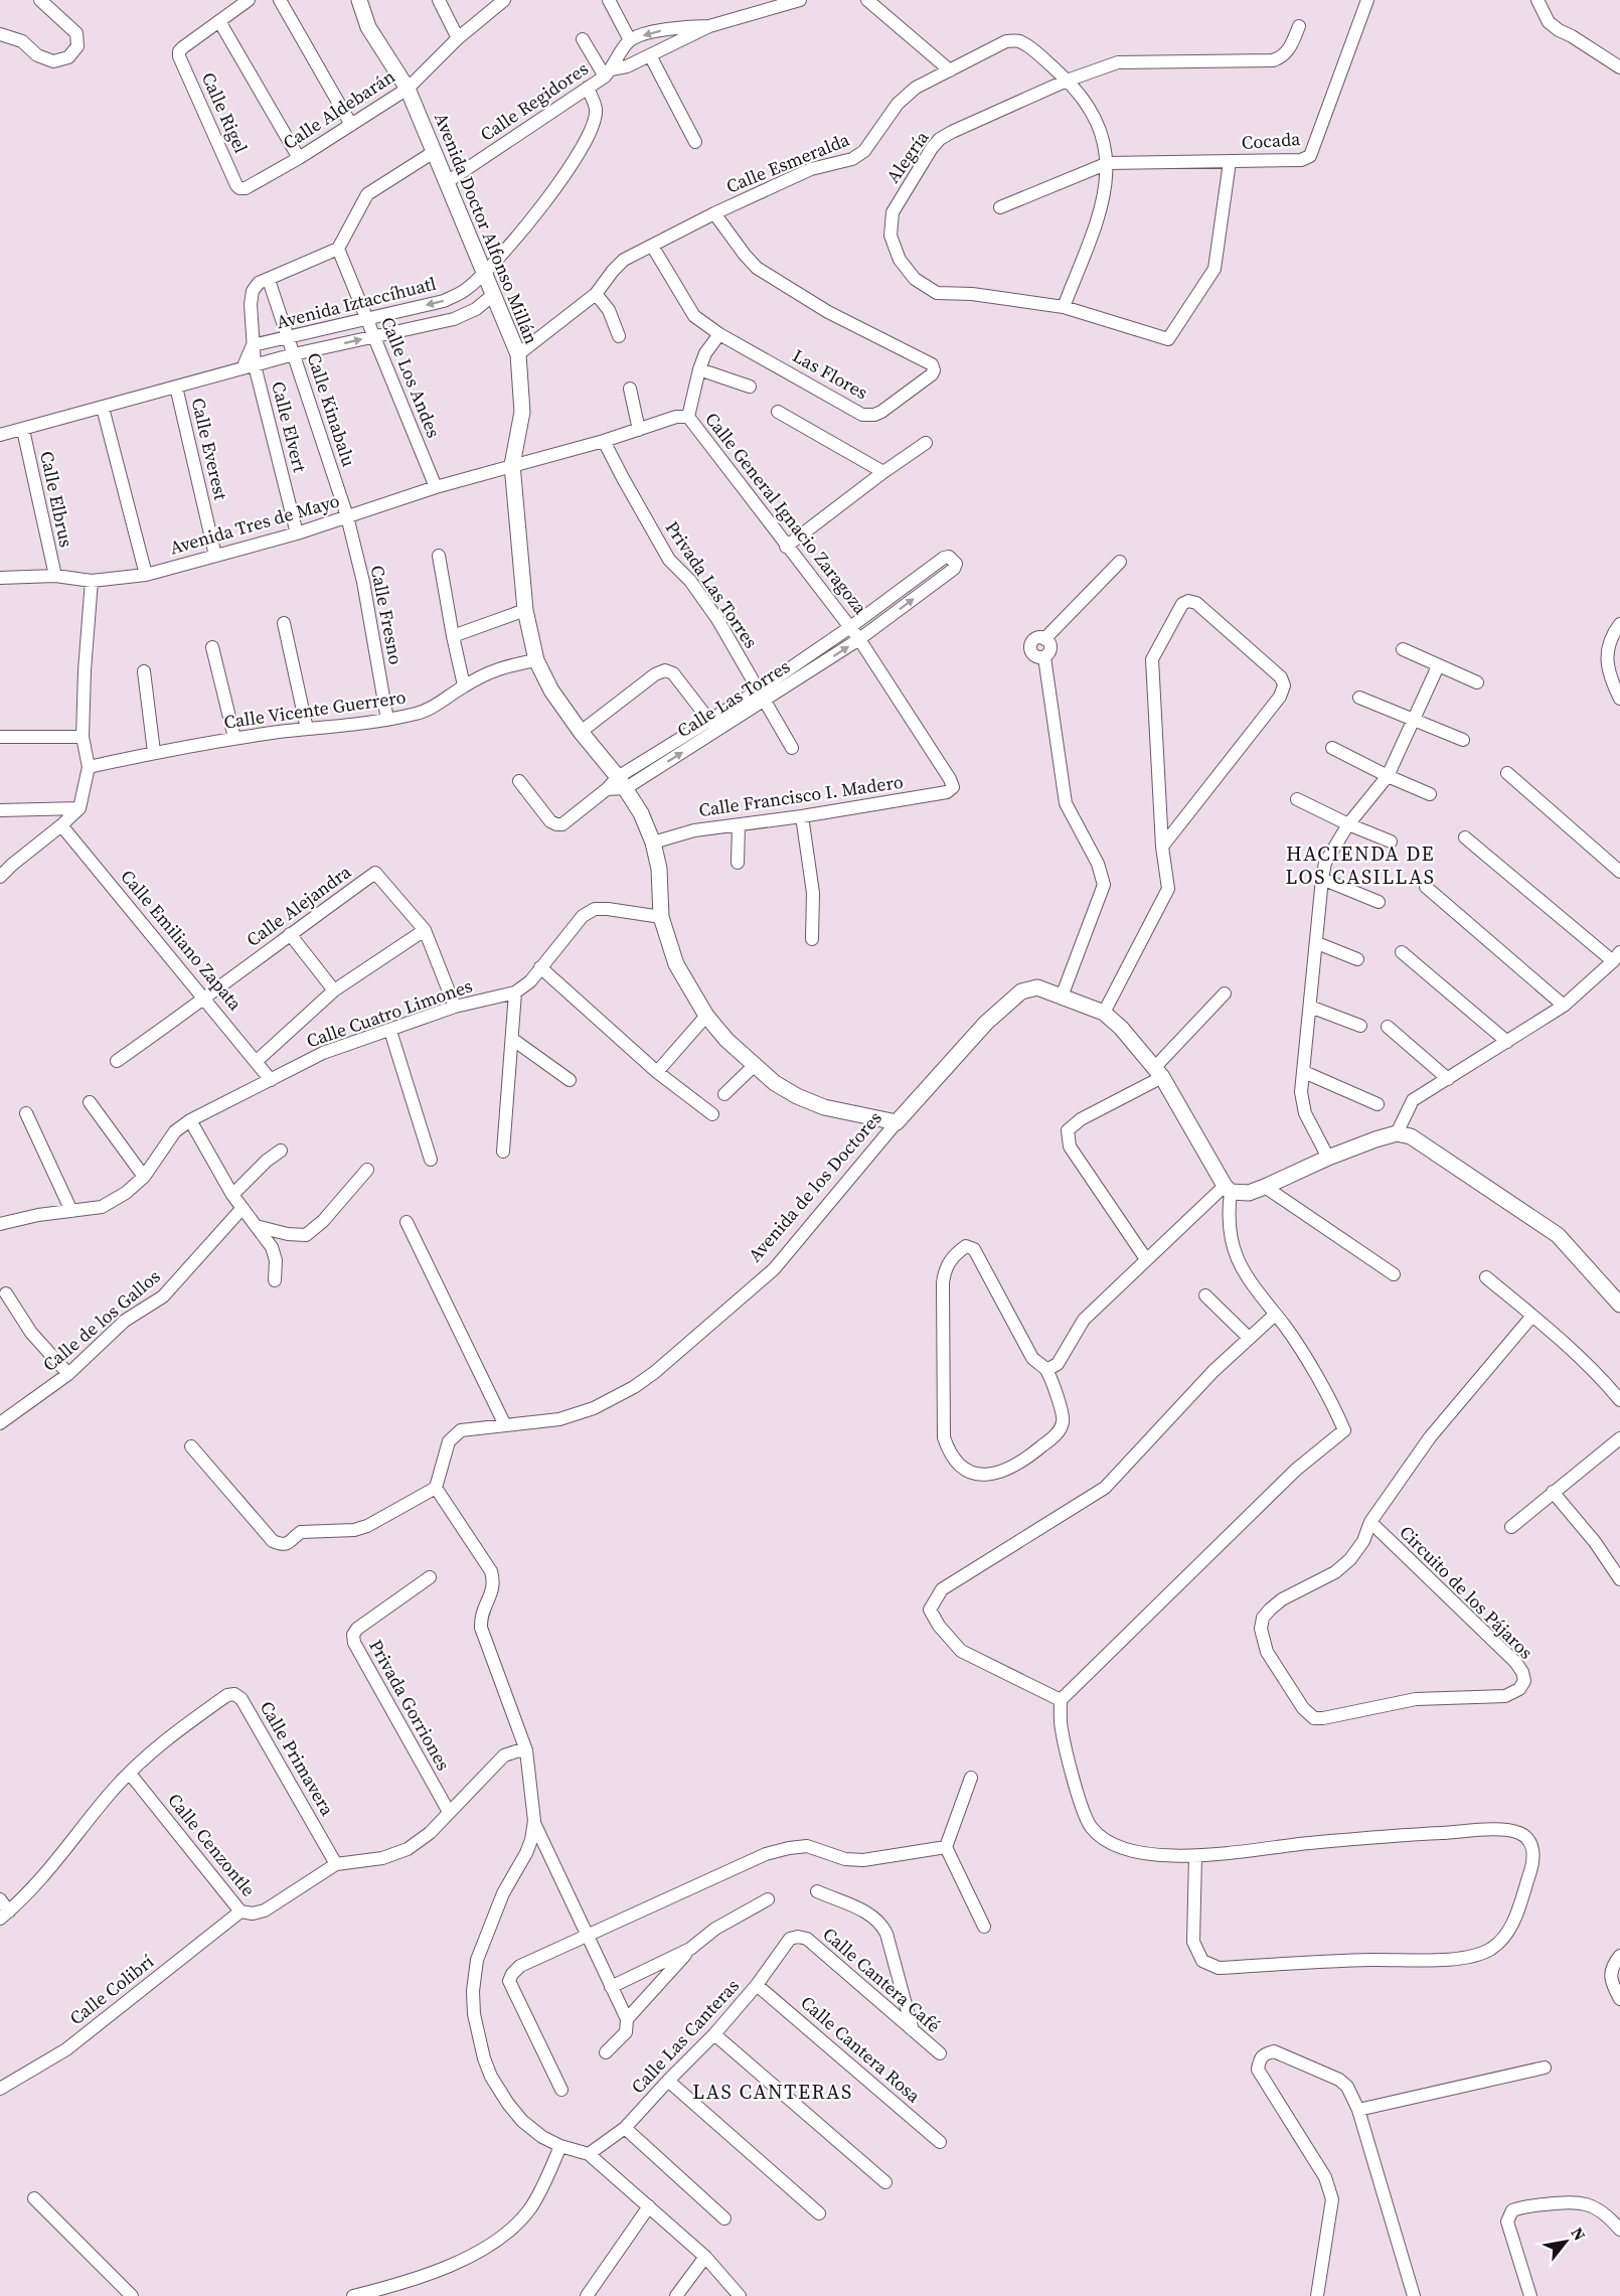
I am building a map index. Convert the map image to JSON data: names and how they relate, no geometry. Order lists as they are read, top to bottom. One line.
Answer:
{"streets":{"main road":["Avenida Doctor Alfonso Millán","Avenida de los Doctores"],"street":["Calle Regidores","Calle Aldebarán","Calle Rigel","Cocada","Alegría","Calle Esmeralda","Avenida Iztaccíhuatl","Las Flores","Calle Los Andes","Calle Kinabalu","Calle Elvert","Calle Everest","Calle Elbrus","Calle General Ignacio Zaragoza","Avenida Tres de Mayo","Privada Las Torres","Calle Fresno","Calle Las Torres","Calle Vicente Guerrero","Calle Francisco I. Madero","Calle Alejandra","Calle Emiliano Zapata","Calle Cuatro Limones","Calle de los Gallos","Circuito de los Pájaros","Privada Gorriones","Calle Primavera","Calle Cenzontle","Calle Cantera Café","Calle Colibrí","Calle Las Canteras","Calle Cantera Rosa"]},"crossings":[["Calle Regidores","Avenida Doctor Alfonso Millán"],["Calle Regidores","Avenida Iztaccíhuatl"],["Calle Aldebarán","Calle Rigel"],["Calle Aldebarán","Avenida Doctor Alfonso Millán"],["Cocada","Alegría"],["Cocada","Calle Esmeralda"],["Alegría","Calle Esmeralda"],["Calle Esmeralda","Avenida Doctor Alfonso Millán"],["Calle Esmeralda","Las Flores"],["Avenida Doctor Alfonso Millán","Avenida Iztaccíhuatl"],["Avenida Doctor Alfonso Millán","Calle General Ignacio Zaragoza"],["Avenida Doctor Alfonso Millán","Avenida Tres de Mayo"],["Avenida Doctor Alfonso Millán","Calle Las Torres"],["Avenida Doctor Alfonso Millán","Calle Vicente Guerrero"],["Avenida Doctor Alfonso Millán","Calle Francisco I. Madero"],["Avenida Doctor Alfonso Millán","Avenida de los Doctores"],["Avenida Iztaccíhuatl","Calle Los Andes"],["Avenida Iztaccíhuatl","Calle Kinabalu"],["Avenida Iztaccíhuatl","Calle Elvert"],["Avenida Iztaccíhuatl","Calle Everest"],["Avenida Iztaccíhuatl","Calle Elbrus"],["Calle Los Andes","Avenida Tres de Mayo"],["Calle Kinabalu","Calle Elvert"],["Calle Kinabalu","Avenida Tres de Mayo"],["Calle Kinabalu","Calle Fresno"],["Calle Elvert","Avenida Tres de Mayo"],["Calle Everest","Avenida Tres de Mayo"],["Calle Elbrus","Avenida Tres de Mayo"],["Calle General Ignacio Zaragoza","Avenida Tres de Mayo"],["Calle General Ignacio Zaragoza","Privada Las Torres"],["Calle General Ignacio Zaragoza","Calle Las Torres"],["Calle General Ignacio Zaragoza","Calle Francisco I. Madero"],["Avenida Tres de Mayo","Calle Fresno"],["Privada Las Torres","Calle Las Torres"],["Calle Fresno","Calle Vicente Guerrero"],["Calle Alejandra","Calle Emiliano Zapata"],["Calle Alejandra","Calle Cuatro Limones"],["Calle Emiliano Zapata","Calle Cuatro Limones"],["Privada Gorriones","Calle Cenzontle"],["Calle Primavera","Calle Cenzontle"],["Calle Cenzontle","Calle Colibrí"],["Calle Cantera Café","Calle Las Canteras"],["Calle Las Canteras","Calle Cantera Rosa"]],"districts":["HACIENDA DE LOS CASILLAS","LAS CANTERAS"],"north":"top right"}
